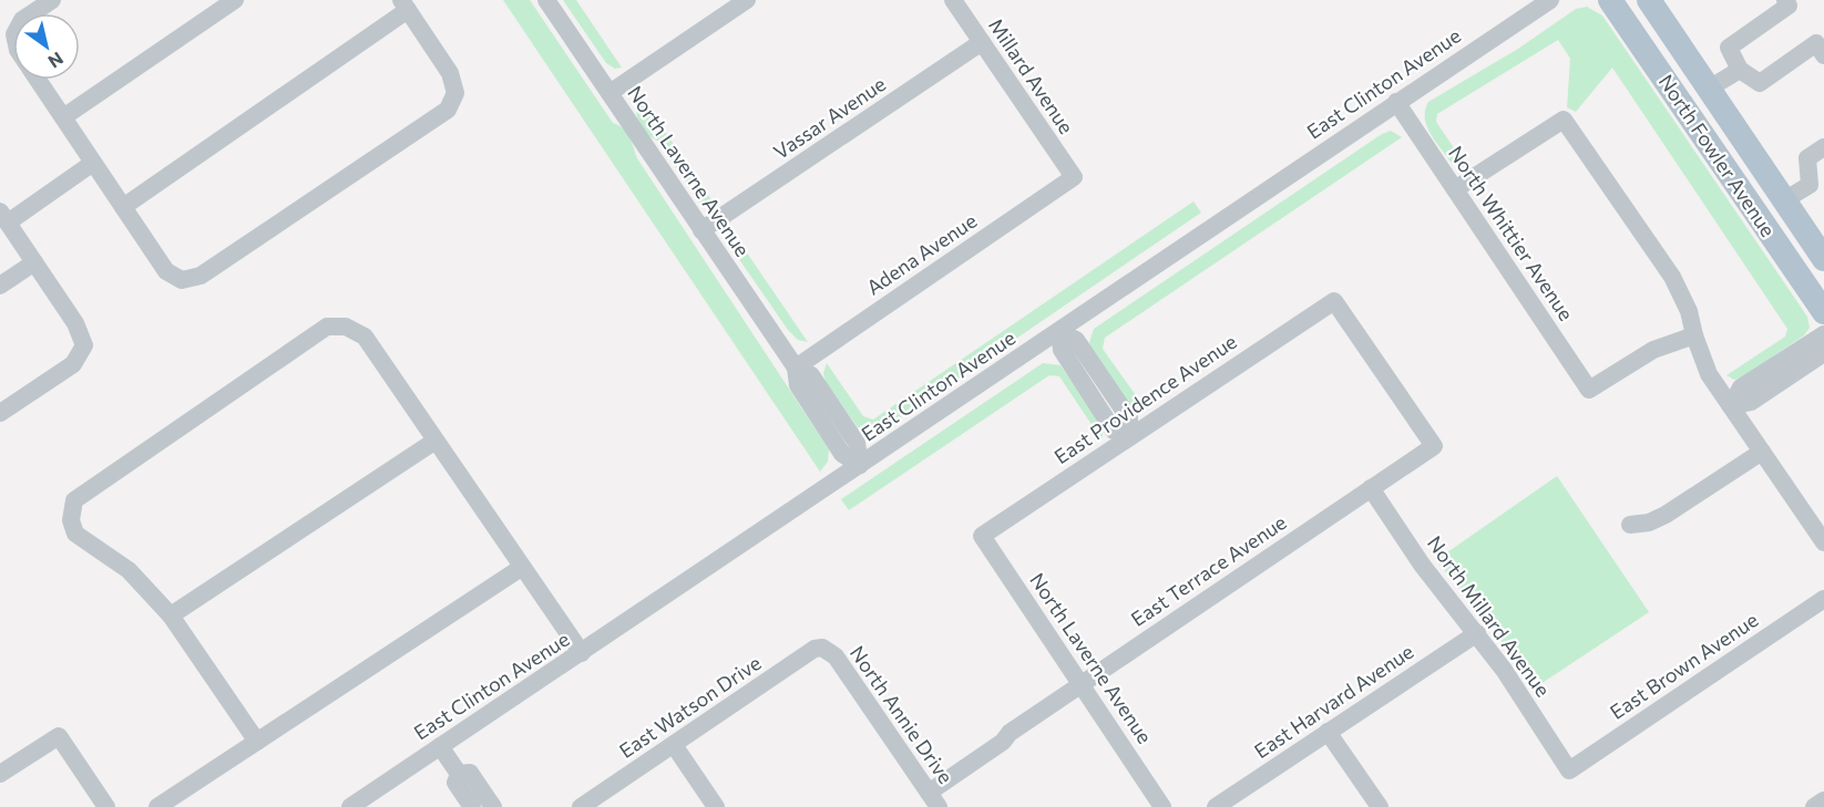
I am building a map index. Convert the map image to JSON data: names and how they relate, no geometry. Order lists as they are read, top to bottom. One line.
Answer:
{"streets":{"main road":["North Fowler Avenue"],"street":["Millard Avenue","East Clinton Avenue","Vassar Avenue","North Laverne Avenue","North Whittier Avenue","Adena Avenue","East Providence Avenue","East Terrace Avenue","North Millard Avenue","East Brown Avenue","East Harvard Avenue","East Watson Drive","North Annie Drive"]},"crossings":[["Millard Avenue","Vassar Avenue"],["Millard Avenue","Adena Avenue"],["East Clinton Avenue","North Laverne Avenue"],["East Clinton Avenue","North Whittier Avenue"],["Vassar Avenue","North Laverne Avenue"],["North Laverne Avenue","Adena Avenue"],["North Laverne Avenue","East Providence Avenue"],["North Laverne Avenue","East Terrace Avenue"],["East Providence Avenue","East Terrace Avenue"],["East Terrace Avenue","North Millard Avenue"],["East Terrace Avenue","North Annie Drive"],["North Millard Avenue","East Brown Avenue"],["North Millard Avenue","East Harvard Avenue"],["East Watson Drive","North Annie Drive"]],"north":"bottom right"}
